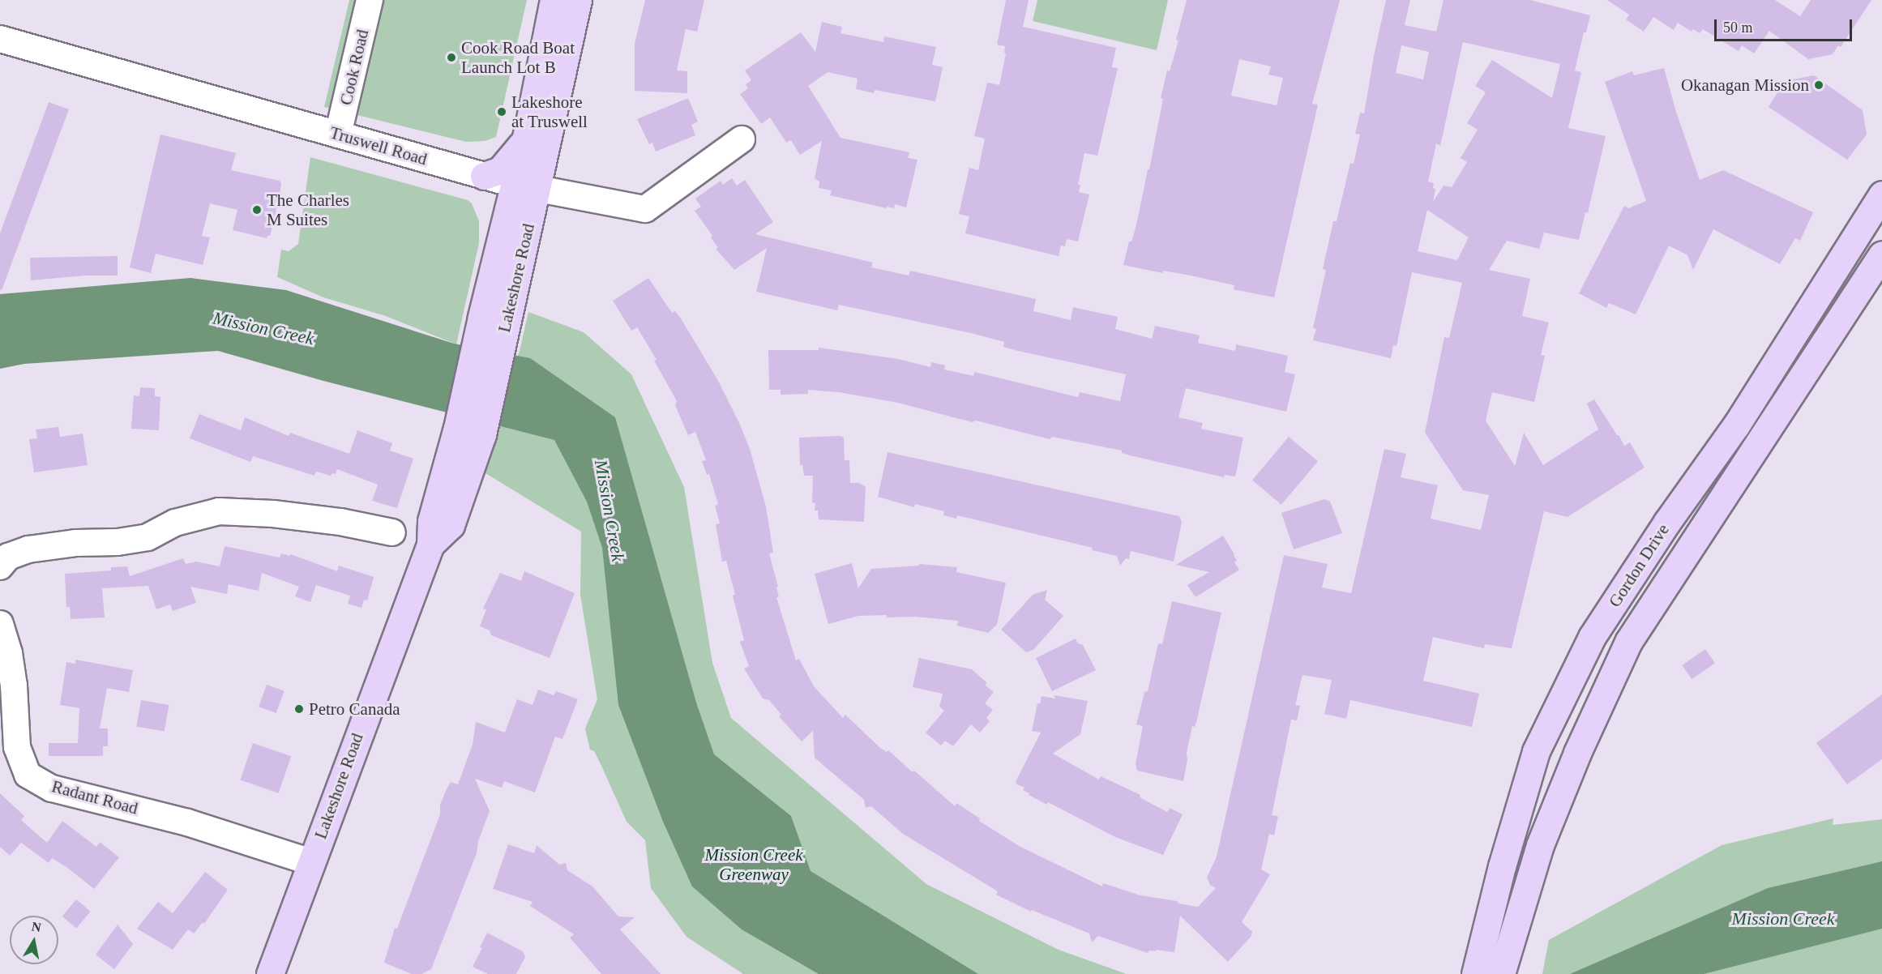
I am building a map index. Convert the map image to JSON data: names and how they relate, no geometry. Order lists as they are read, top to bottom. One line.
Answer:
{"streets":{"main road":["Lakeshore Road","Gordon Drive"],"street":["Cook Road","Truswell Road","Radant Road"]},"crossings":[["Cook Road","Truswell Road"],["Truswell Road","Lakeshore Road"],["Lakeshore Road","Radant Road"]],"water":["Mission Creek"],"parks":["Mission Creek Greenway"],"places":["Cook Road Boat Launch Lot B","Okanagan Mission","Lakeshore at Truswell","The Charles M Suites","Petro Canada"],"scale_bar":"50 m","north":"top"}
